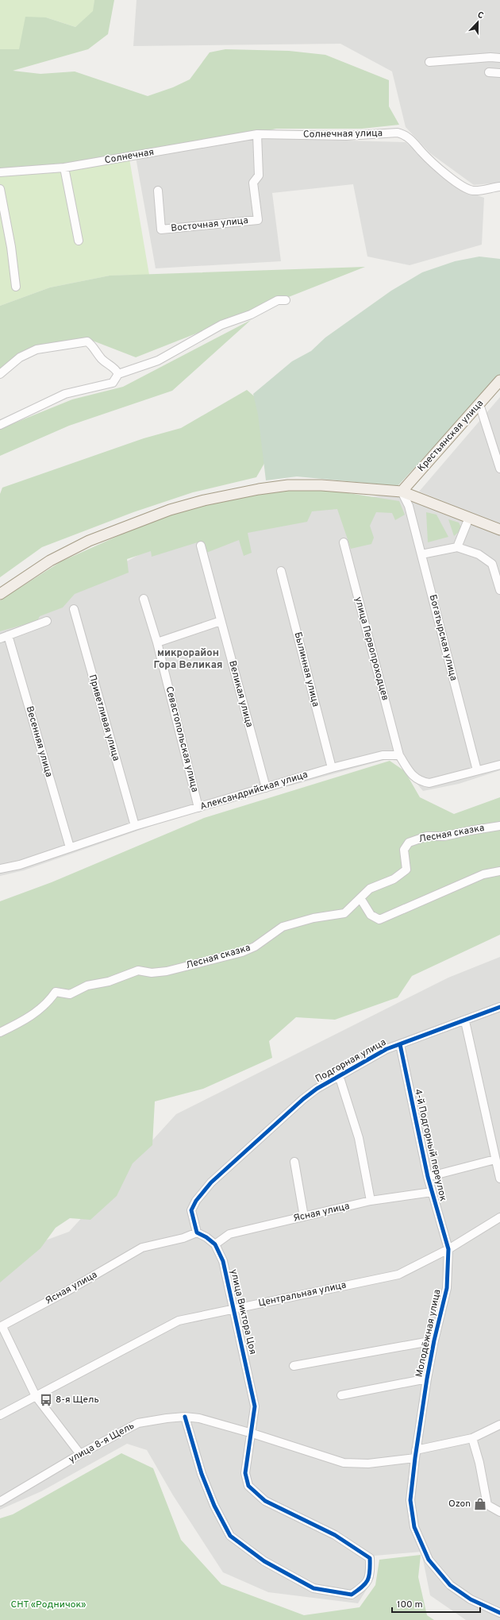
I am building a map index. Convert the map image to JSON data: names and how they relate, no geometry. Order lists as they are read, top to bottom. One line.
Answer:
{"streets":{"main road":["Крестьянская улица"],"street":["Солнечная улица","Солнечная","Восточная улица","Богатырская улица","улица Первопроходцев","Былинная улица","Великая улица","Приветливая улица","Севастопольская улица","Весенняя улица","Александрийская улица","Лесная сказка","Подгорная улица","4-й Подгорный переулок","Ясная улица","Центральная улица","улица Виктора Цоя","Молодёжная улица","улица 8-я Щель"]},"crossings":[["Солнечная улица","Солнечная"],["Солнечная улица","Восточная улица"],["Солнечная","Восточная улица"],["Крестьянская улица","Богатырская улица"],["улица Первопроходцев","Александрийская улица"],["Былинная улица","Александрийская улица"],["Великая улица","Александрийская улица"],["Приветливая улица","Александрийская улица"],["Севастопольская улица","Александрийская улица"],["Весенняя улица","Александрийская улица"],["Подгорная улица","4-й Подгорный переулок"],["Подгорная улица","Ясная улица"],["Подгорная улица","улица Виктора Цоя"],["4-й Подгорный переулок","Ясная улица"],["4-й Подгорный переулок","Центральная улица"],["4-й Подгорный переулок","Молодёжная улица"],["Ясная улица","улица Виктора Цоя"],["Центральная улица","улица Виктора Цоя"],["Центральная улица","Молодёжная улица"],["улица Виктора Цоя","улица 8-я Щель"],["Молодёжная улица","улица 8-я Щель"]],"districts":["микрорайон Гора Великая"],"parks":["СНТ «Родничок»"],"places":{"bus stop":["8-я Щель"],"shop":["Ozon"]},"scale_bar":"100 m","north":"top"}
